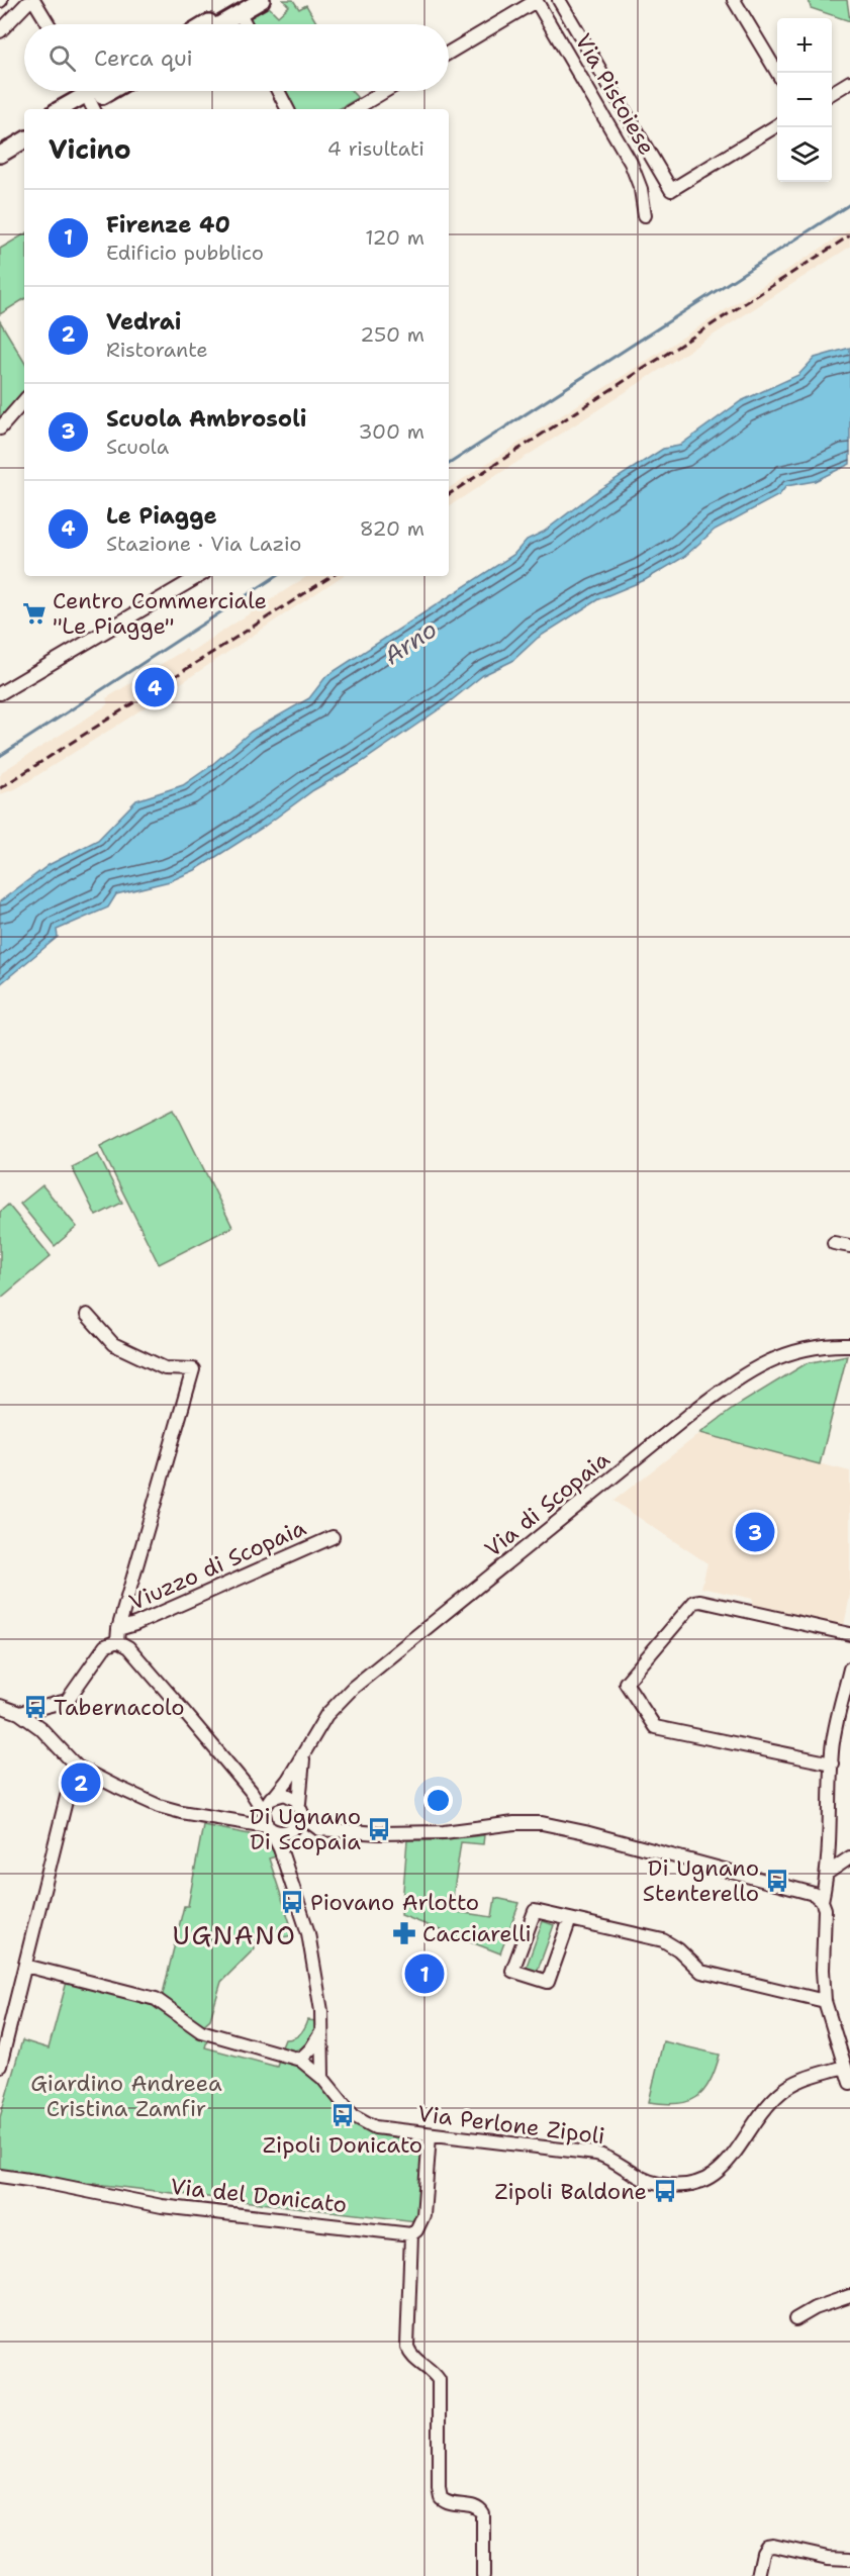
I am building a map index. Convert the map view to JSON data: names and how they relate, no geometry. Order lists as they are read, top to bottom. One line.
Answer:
{"streets":{"street":["Via Pistoiese","Via di Scopaia","Viuzzo di Scopaia","Via Perlone Zipoli","Via del Donicato"]},"districts":["UGNANO"],"water":["Arno"],"parks":["Giardino Andreea Cristina Zamfir"],"places":{"supermarket":["Centro Commerciale \"Le Piagge\""],"bus stop":["Tabernacolo","Di Ugnano Di Scopaia","Di Ugnano Stenterello","Piovano Arlotto","Zipoli Donicato","Zipoli Baldone"],"pharmacy":["Cacciarelli"]},"page":{"map_buttons":["+","−"],"search":"Cerca qui","heading":["Vicino","4 risultati"],"list":[{"mark":"1","name":"Firenze 40","note":"Edificio pubblico","value":"120 m"},{"mark":"2","name":"Vedrai","note":"Ristorante","value":"250 m"},{"mark":"3","name":"Scuola Ambrosoli","note":"Scuola","value":"300 m"},{"mark":"4","name":"Le Piagge","note":"Stazione · Via Lazio","value":"820 m"}],"pins":["4","3","2","1"]}}
